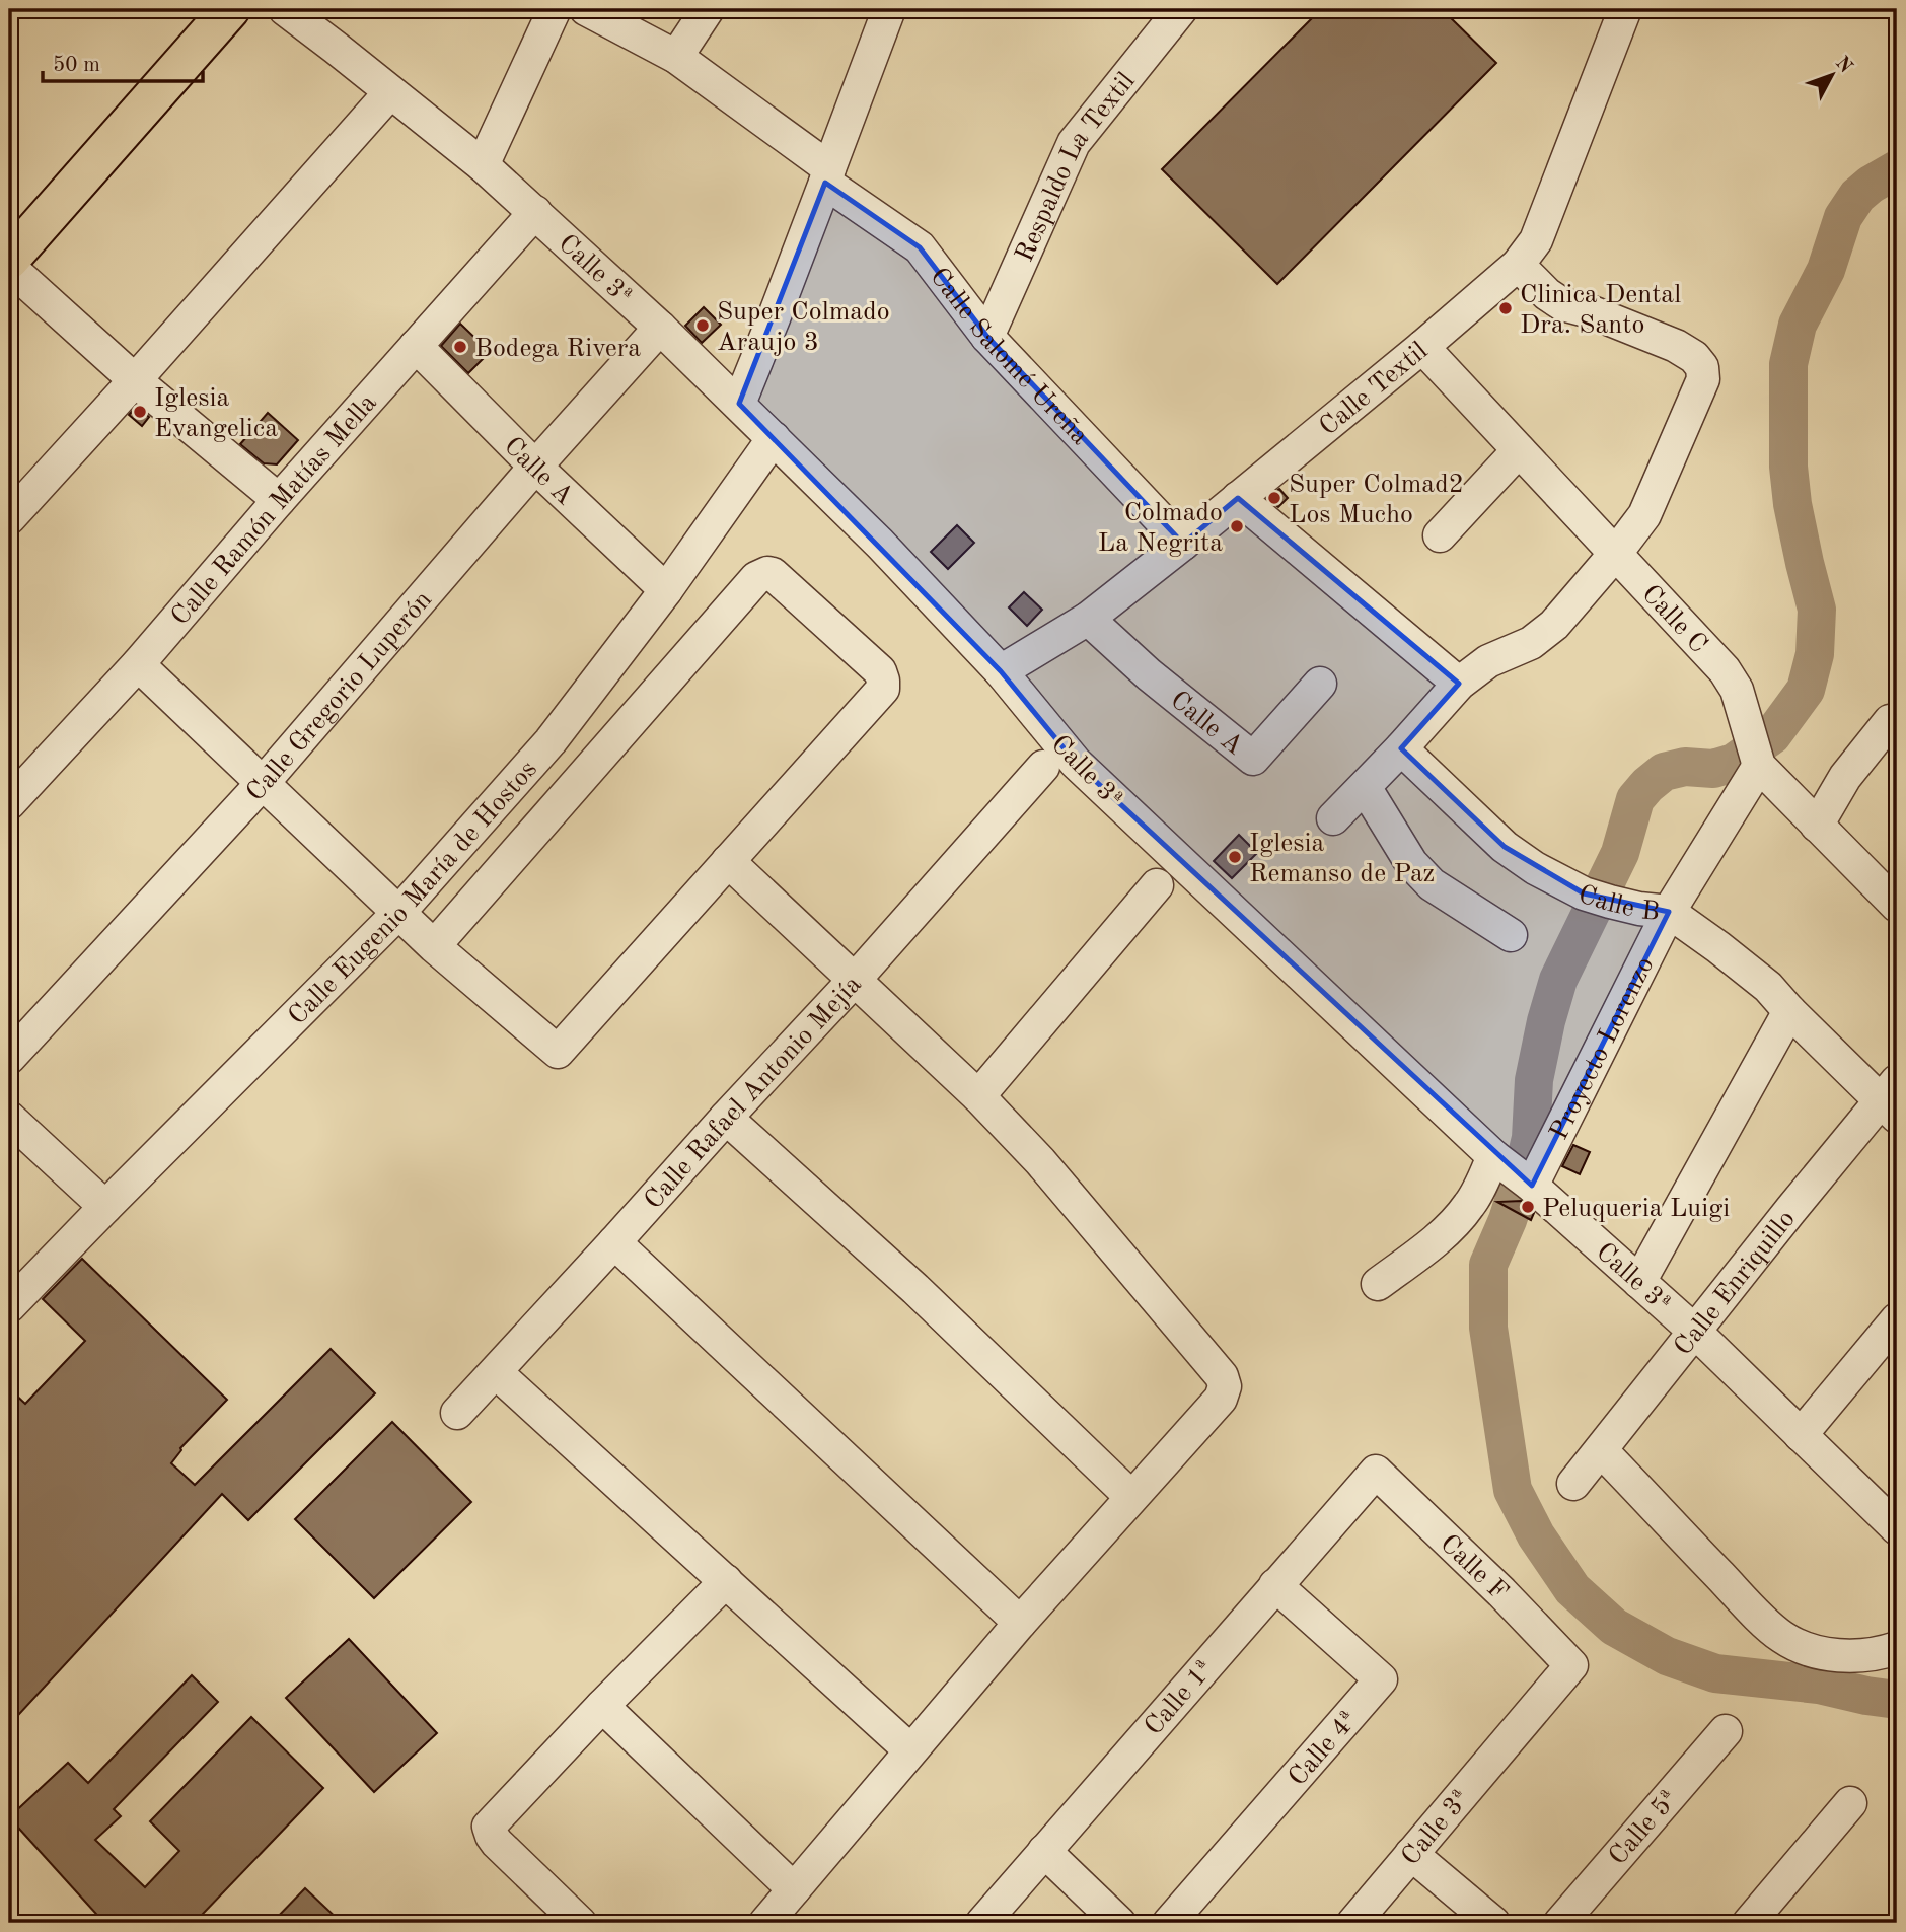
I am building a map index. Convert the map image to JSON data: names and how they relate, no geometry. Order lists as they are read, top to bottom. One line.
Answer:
{"streets":{"street":["Respaldo La Textil","Calle 3ª","Calle Salomé Ureña","Calle Textil","Calle A","Calle Ramón Matías Mella","Calle C","Calle Gregorio Luperón","Calle Eugenio María de Hostos","Calle B","Proyecto Lorenzo","Calle Rafael Antonio Mejía","Calle Enriquillo","Calle F","Calle 1ª","Calle 4ª","Calle 5ª"]},"crossings":[["Respaldo La Textil","Calle Salomé Ureña"],["Calle 3ª","Calle Textil"],["Calle 3ª","Calle Ramón Matías Mella"],["Calle 3ª","Calle Gregorio Luperón"],["Calle 3ª","Calle Eugenio María de Hostos"],["Calle 3ª","Proyecto Lorenzo"],["Calle 3ª","Calle Enriquillo"],["Calle 3ª","Calle F"],["Calle Salomé Ureña","Calle Textil"],["Calle Textil","Calle A"],["Calle Textil","Calle C"],["Calle A","Calle Ramón Matías Mella"],["Calle A","Calle Gregorio Luperón"],["Calle A","Calle Eugenio María de Hostos"],["Calle C","Proyecto Lorenzo"],["Calle B","Proyecto Lorenzo"],["Calle B","Calle Enriquillo"],["Calle F","Calle 1ª"],["Calle 1ª","Calle 4ª"]],"places":["Clinica Dental Dra. Santo","Super Colmado Araujo 3","Bodega Rivera","Iglesia Evangelica","Super Colmad2 Los Mucho","Colmado La Negrita","Iglesia Remanso de Paz","Peluqueria Luigi"],"scale_bar":"50 m","north":"top right"}
